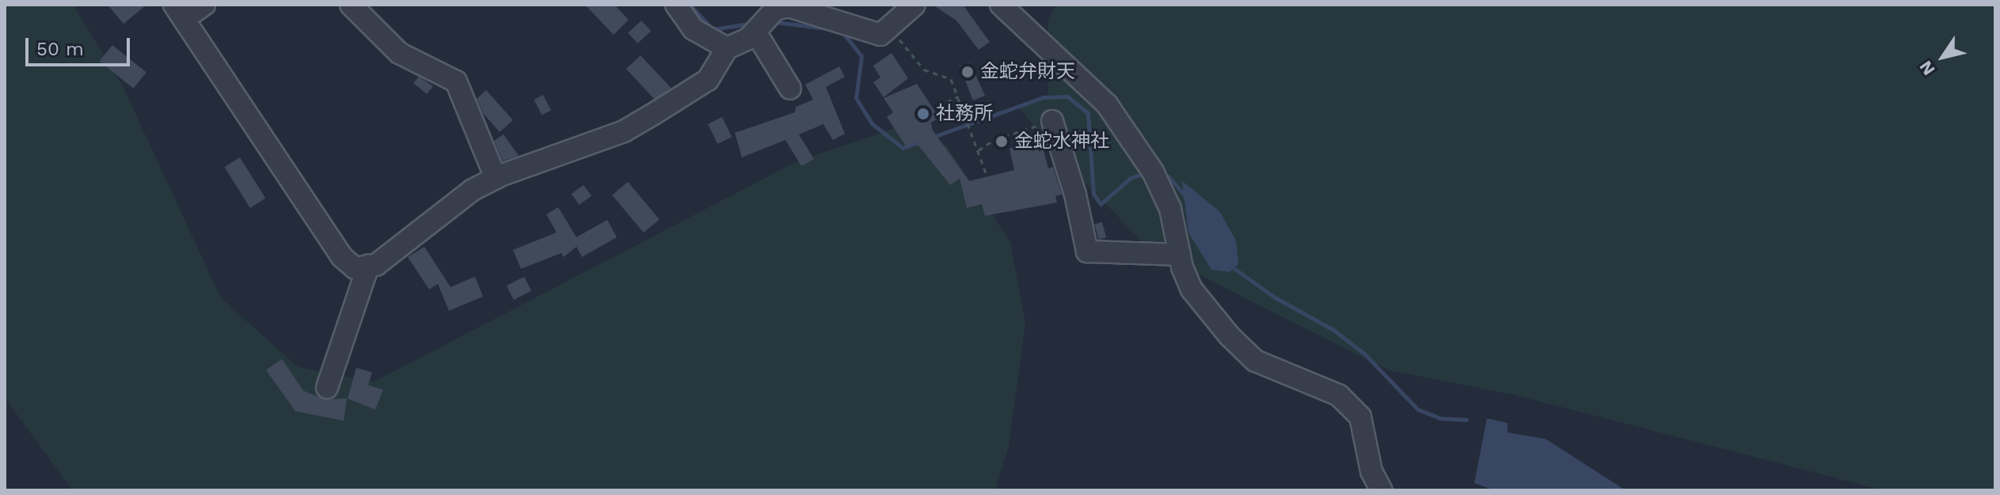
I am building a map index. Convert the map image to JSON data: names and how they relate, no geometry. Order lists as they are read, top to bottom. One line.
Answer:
{"places":["金蛇弁財天","社務所","金蛇水神社"],"scale_bar":"50 m","north":"bottom left"}
